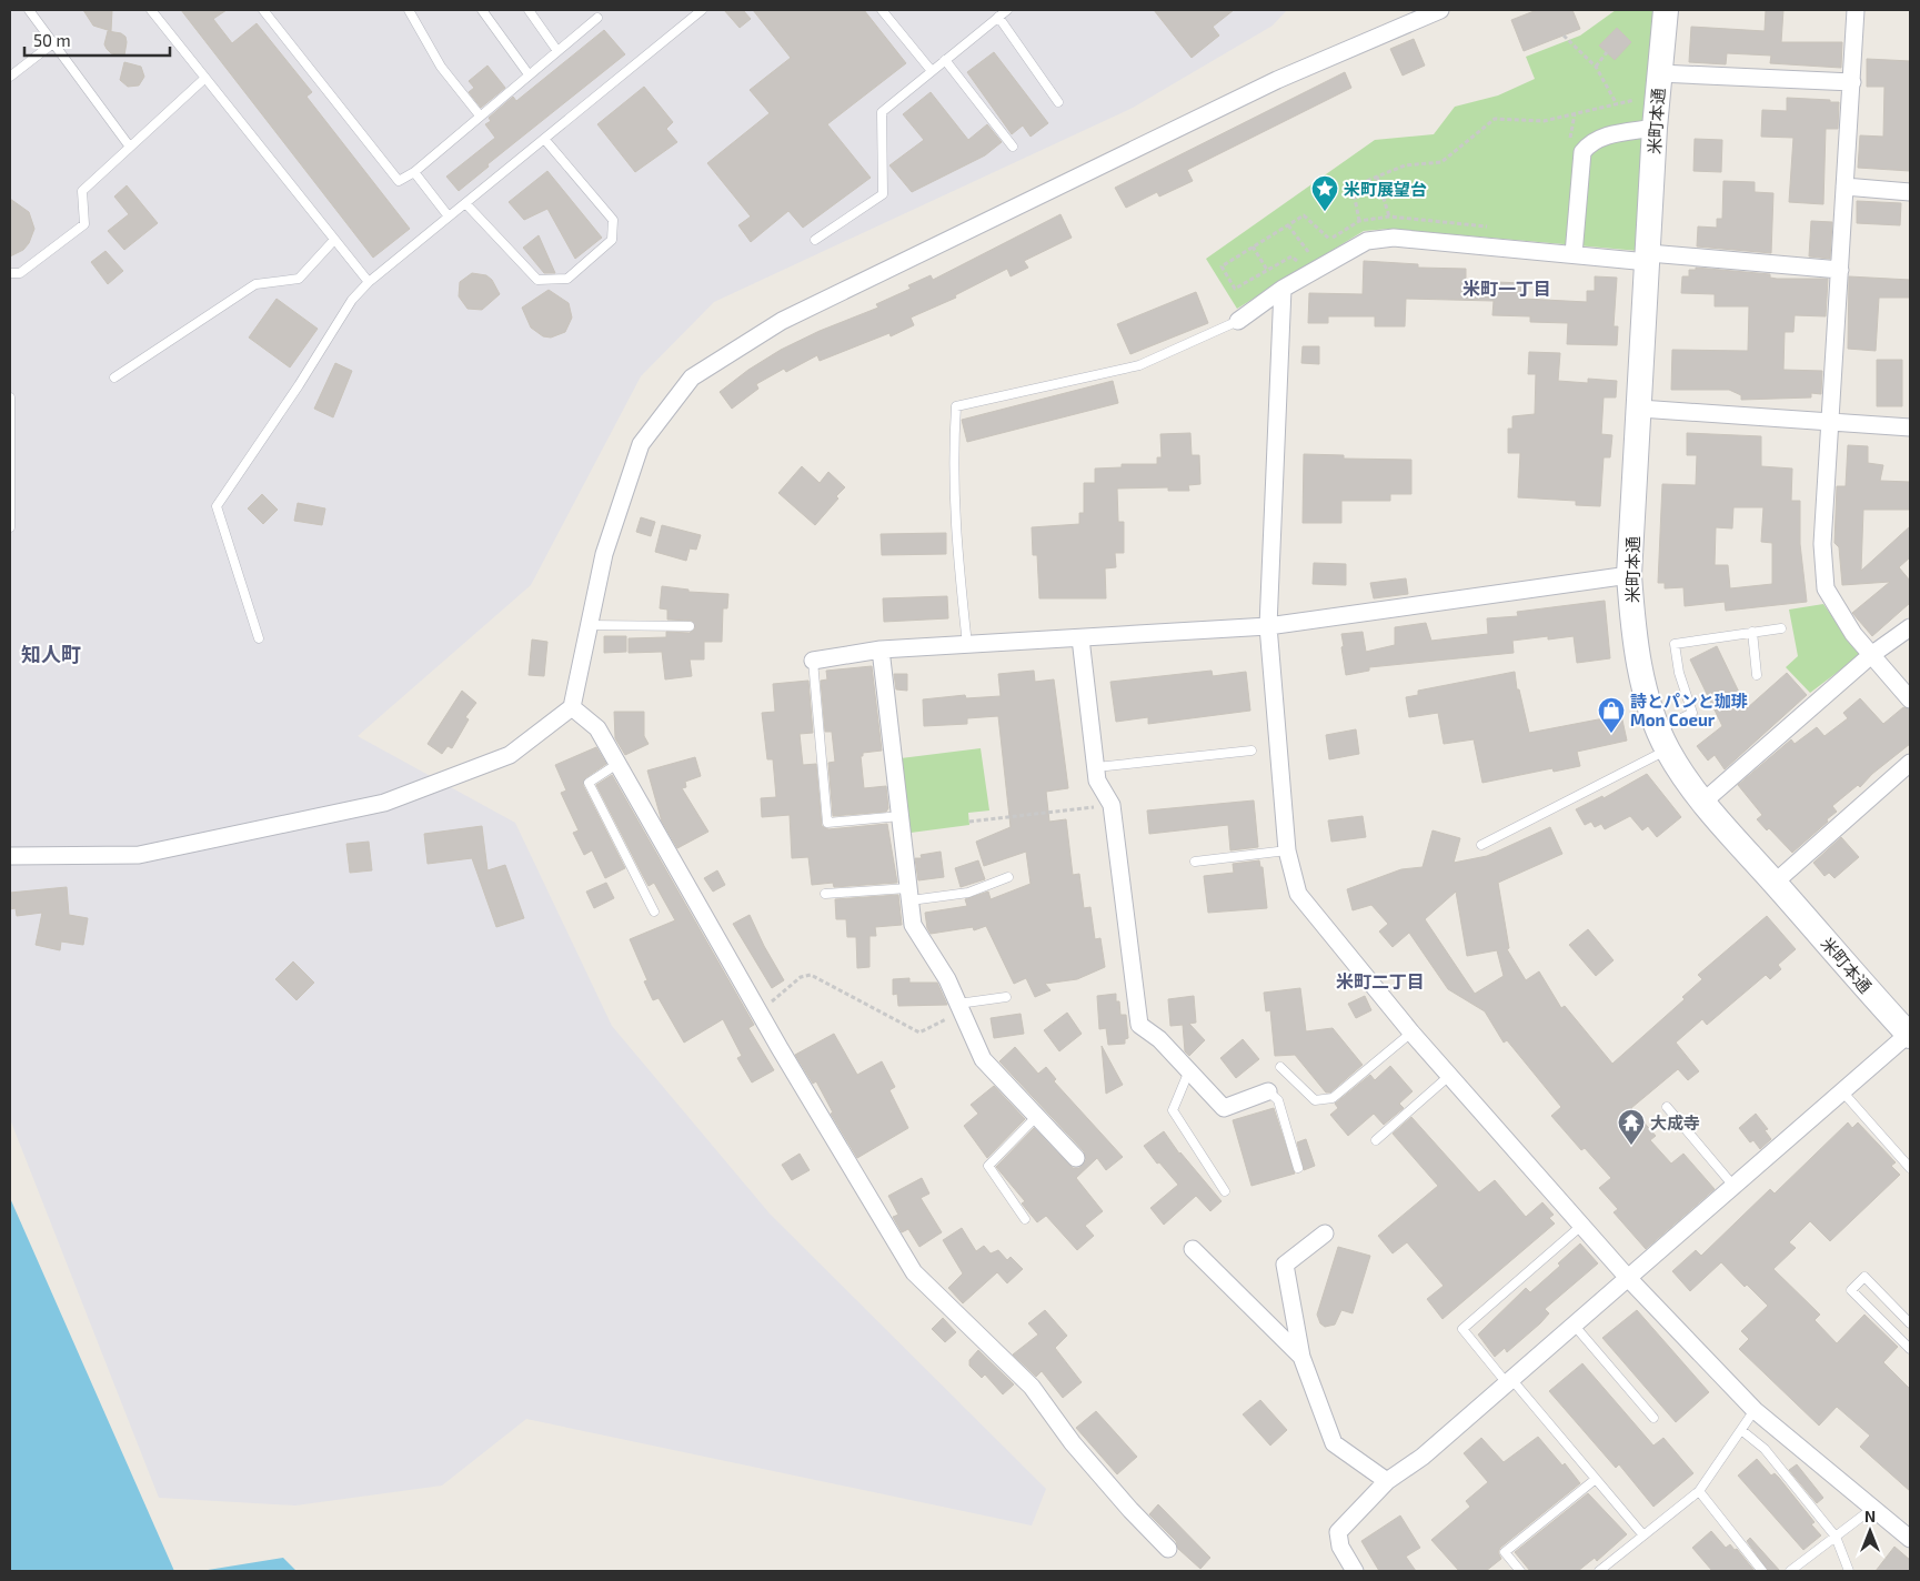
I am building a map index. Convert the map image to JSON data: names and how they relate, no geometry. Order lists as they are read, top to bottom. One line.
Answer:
{"streets":{"street":["米町本通"]},"districts":["米町一丁目","知人町","米町二丁目"],"places":{"place":["米町展望台"],"shop":["詩とパンと珈琲 Mon Coeur"],"temple":["大成寺"]},"scale_bar":"50 m","north":"top"}
